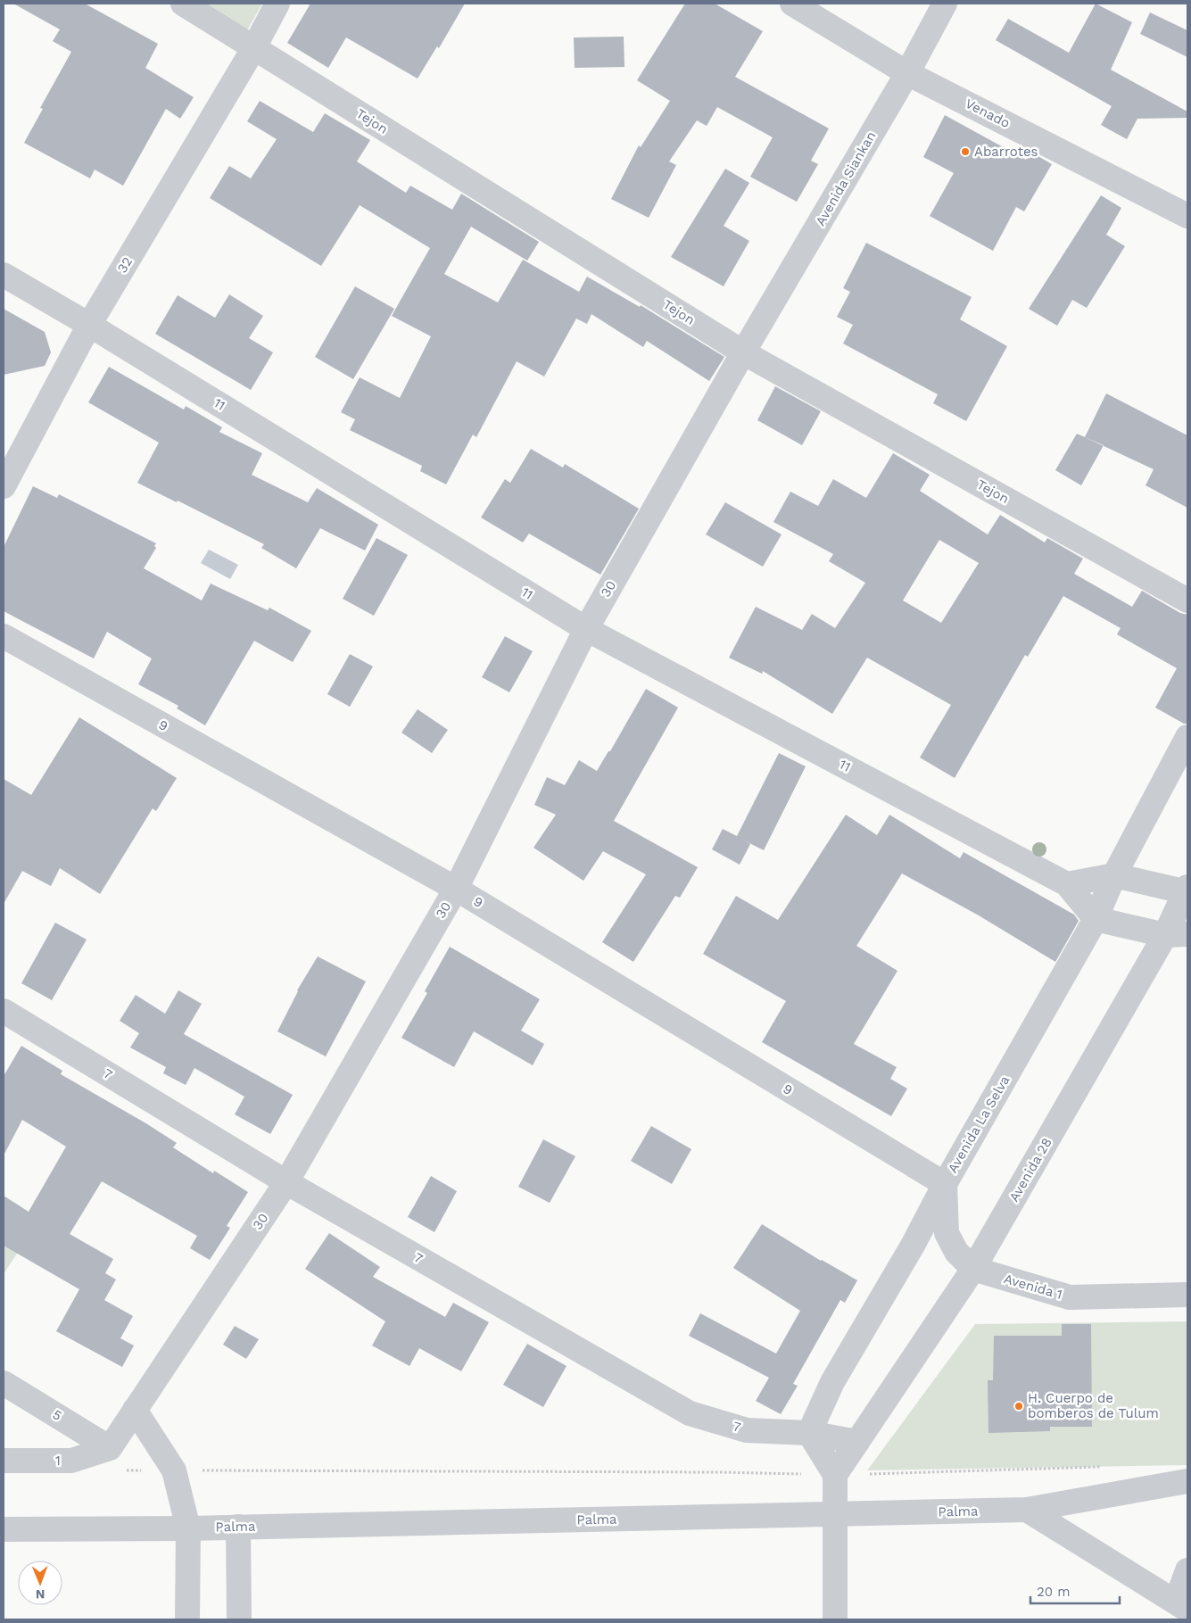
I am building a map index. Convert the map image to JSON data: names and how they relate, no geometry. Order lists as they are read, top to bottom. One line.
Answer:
{"streets":{"street":["Venado","Tejon","Avenida Siankan","32","11","30","9","7","Avenida La Selva","Avenida 28","Avenida 1","5","1","Palma"]},"crossings":[["Venado","Avenida Siankan"],["Tejon","Avenida Siankan"],["Tejon","32"],["Tejon","30"],["Avenida Siankan","30"],["32","11"],["11","30"],["30","9"],["30","7"],["30","5"],["30","1"],["9","Avenida La Selva"],["9","Avenida 1"],["7","Avenida La Selva"],["7","Avenida 28"],["Avenida La Selva","Avenida 1"],["Avenida 28","Avenida 1"],["5","1"]],"places":["Abarrotes","H. Cuerpo de bomberos de Tulum"],"scale_bar":"20 m","north":"bottom"}
